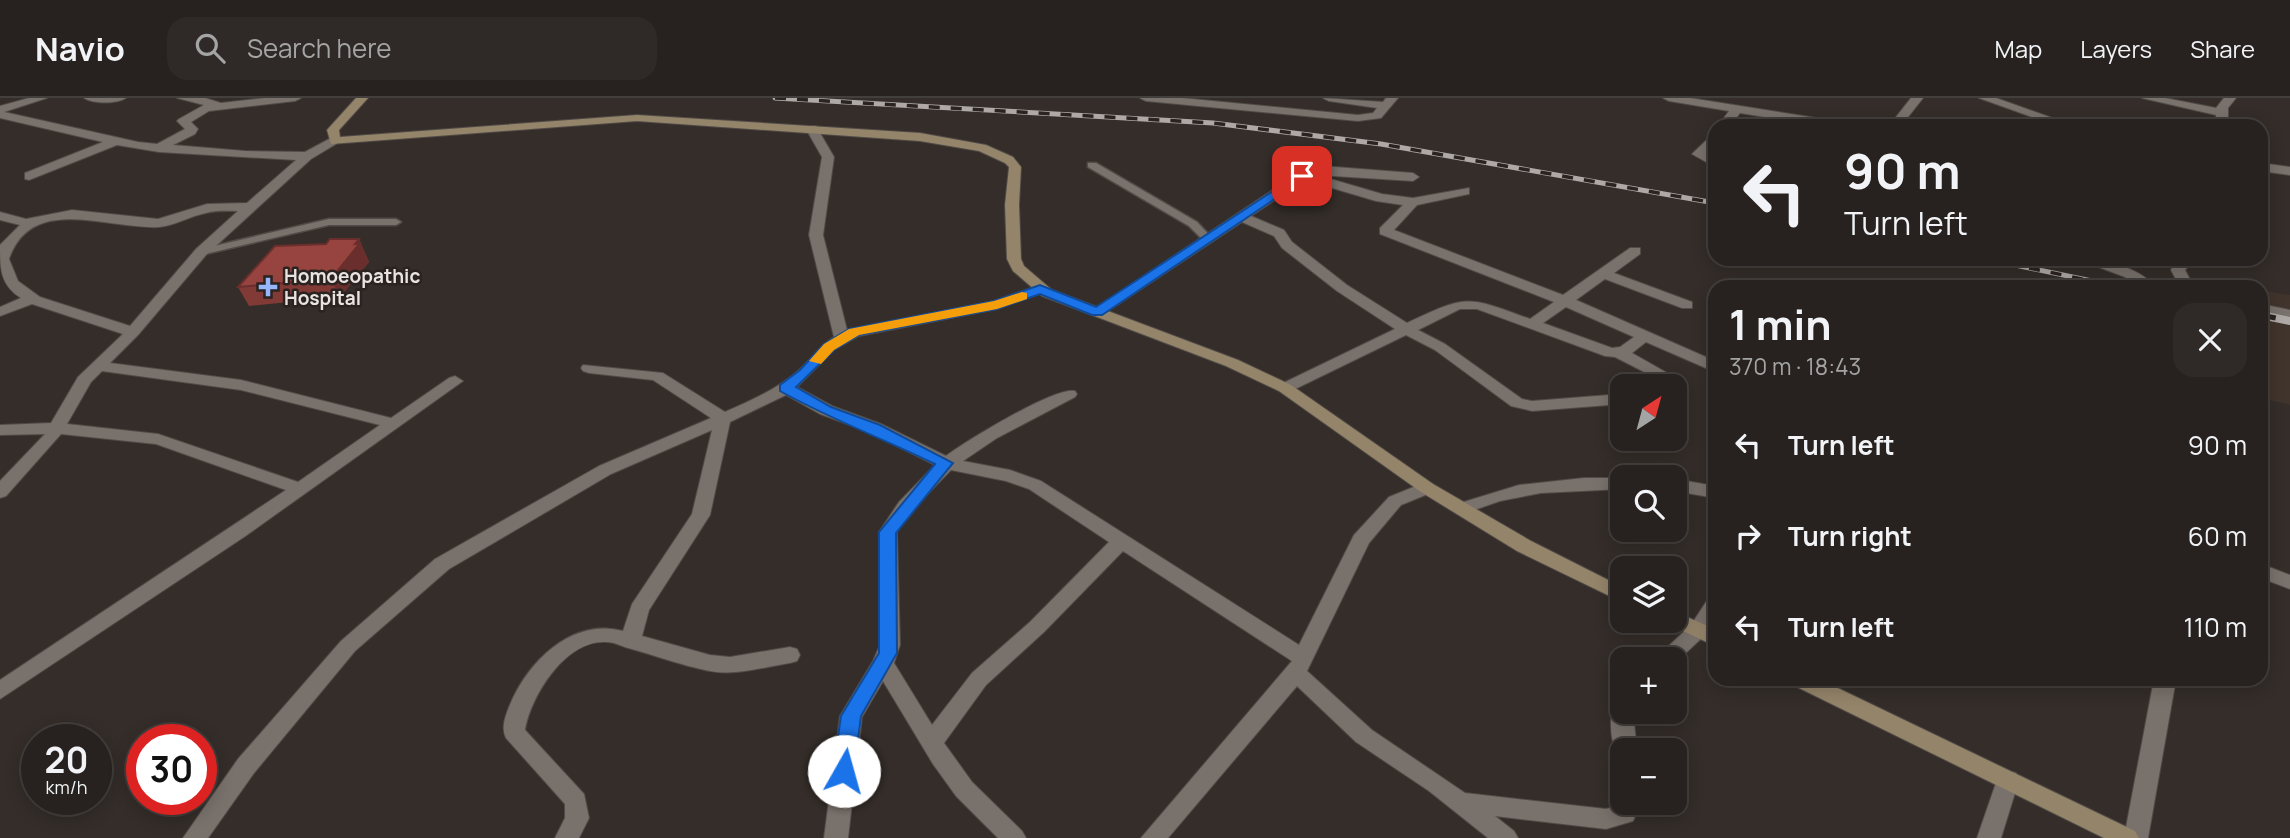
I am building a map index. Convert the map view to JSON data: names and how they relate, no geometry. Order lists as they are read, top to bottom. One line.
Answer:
{"places":{"health":["Homoeopathic Hospital"]},"north":"top right","page":{"header":"Navio","search":"Search here","nav":["Map","Layers","Share"],"turn":["90 m","Turn left"],"heading":["1 min","370 m · 18:43"],"map_buttons":["+","−"],"list":[{"name":"Turn left","value":"90 m"},{"name":"Turn right","value":"60 m"},{"name":"Turn left","value":"110 m"}],"speed":"20 km/h","limit":"30"}}
